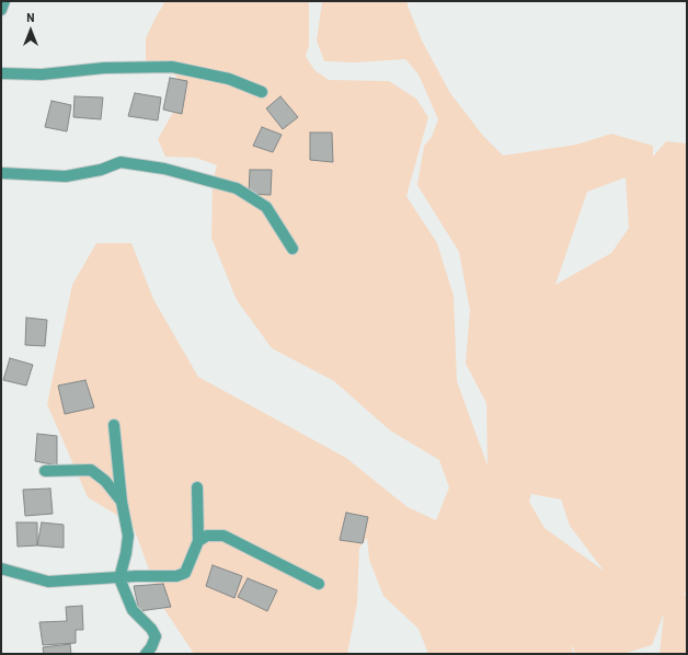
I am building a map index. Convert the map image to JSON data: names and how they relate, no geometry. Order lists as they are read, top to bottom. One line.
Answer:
{"north":"top"}
